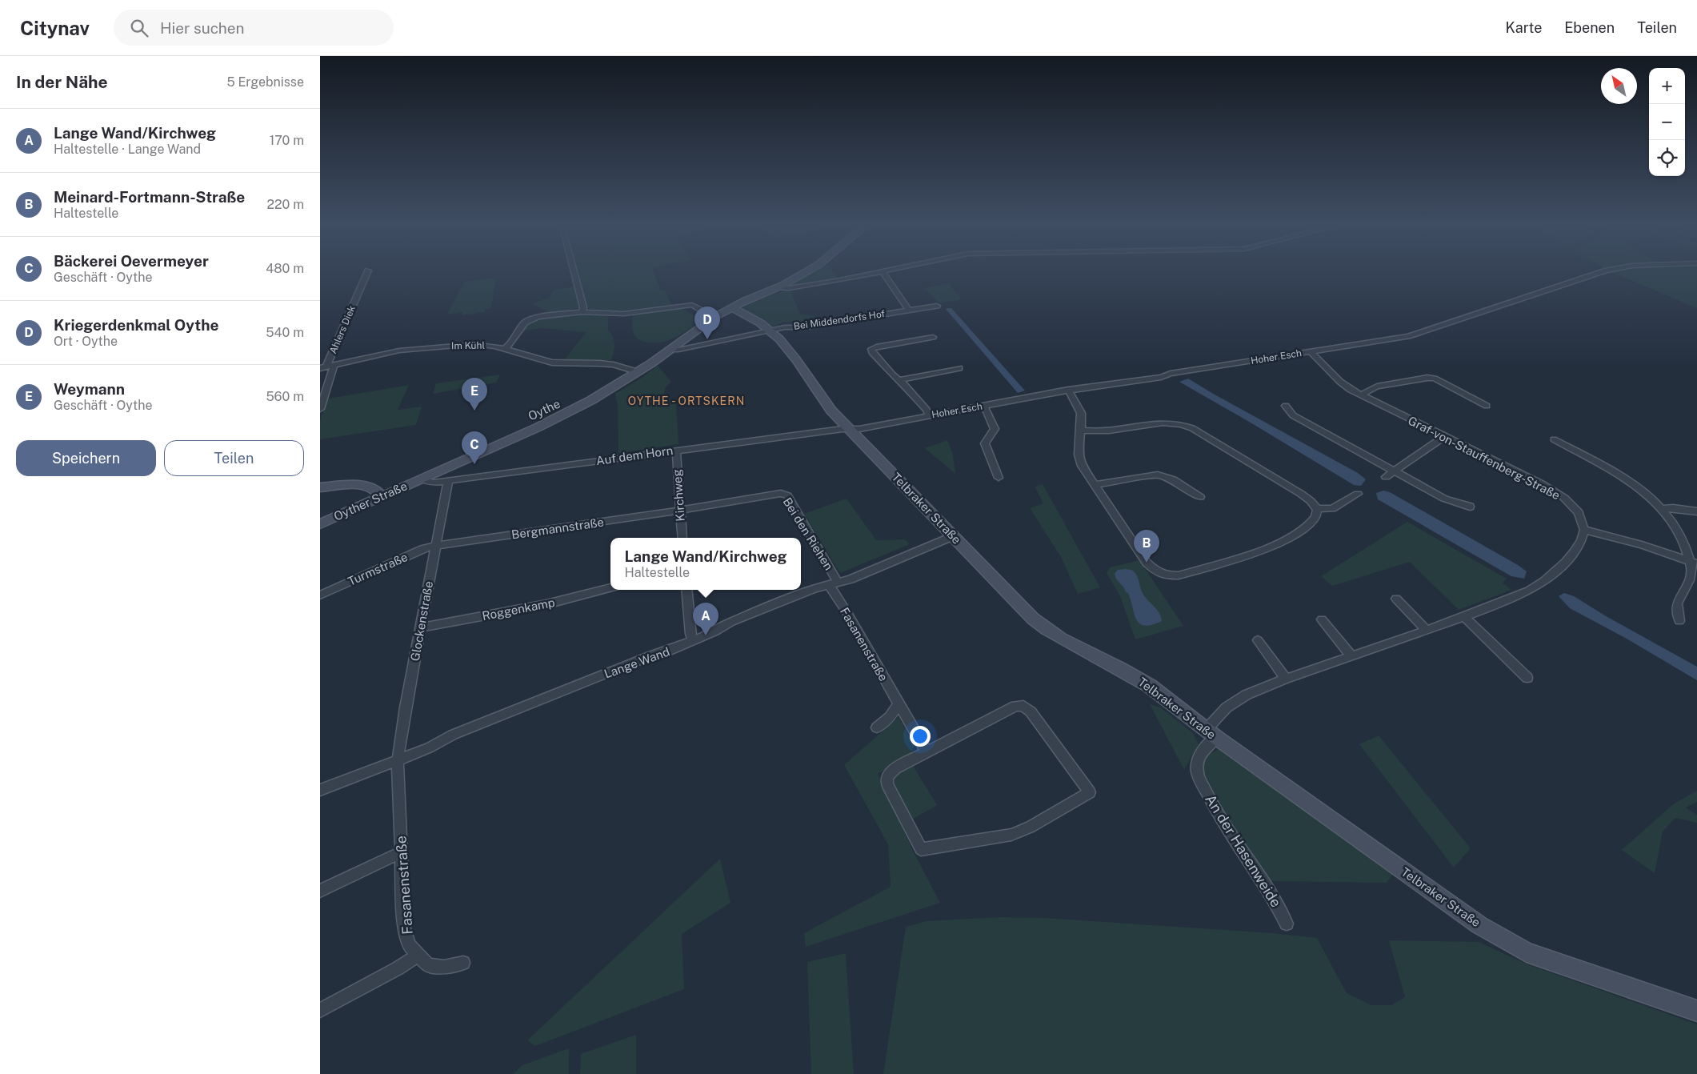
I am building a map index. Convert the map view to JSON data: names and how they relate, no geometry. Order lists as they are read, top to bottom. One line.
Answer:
{"streets":{"street":["Bei Middendorfs Hof","Ahlers Diek","Im Kühl","Hoher Esch","Oythe","Auf dem Horn","Graf-von-Stauffenberg-Straße","Kirchweg","Oyther Straße","Telbraker Straße","Bergmannstraße","Bei den Riehen","Turmstraße","Roggenkamp","Glockenstraße","Fasanenstraße","Lange Wand","An der Hasenweide"]},"crossings":[["Bei Middendorfs Hof","Oythe"],["Bei Middendorfs Hof","Telbraker Straße"],["Ahlers Diek","Im Kühl"],["Im Kühl","Oythe"],["Hoher Esch","Auf dem Horn"],["Hoher Esch","Graf-von-Stauffenberg-Straße"],["Hoher Esch","Telbraker Straße"],["Oythe","Auf dem Horn"],["Oythe","Oyther Straße"],["Oythe","Telbraker Straße"],["Auf dem Horn","Kirchweg"],["Auf dem Horn","Oyther Straße"],["Auf dem Horn","Telbraker Straße"],["Auf dem Horn","Glockenstraße"],["Kirchweg","Bergmannstraße"],["Kirchweg","Bei den Riehen"],["Telbraker Straße","Lange Wand"],["Telbraker Straße","An der Hasenweide"],["Bergmannstraße","Bei den Riehen"],["Bergmannstraße","Turmstraße"],["Bergmannstraße","Glockenstraße"],["Bei den Riehen","Fasanenstraße"],["Bei den Riehen","Lange Wand"],["Turmstraße","Glockenstraße"],["Roggenkamp","Glockenstraße"],["Glockenstraße","Fasanenstraße"],["Glockenstraße","Lange Wand"],["Fasanenstraße","Lange Wand"]],"districts":["OYTHE - ORTSKERN"],"north":"top left","page":{"header":"Citynav","search":"Hier suchen","nav":["Karte","Ebenen","Teilen"],"heading":["In der Nähe","5 Ergebnisse"],"map_buttons":["+","−"],"list":[{"mark":"A","name":"Lange Wand/Kirchweg","note":"Haltestelle · Lange Wand","value":"170 m"},{"mark":"B","name":"Meinard-Fortmann-Straße","note":"Haltestelle","value":"220 m"},{"mark":"C","name":"Bäckerei Oevermeyer","note":"Geschäft · Oythe","value":"480 m"},{"mark":"D","name":"Kriegerdenkmal Oythe","note":"Ort · Oythe","value":"540 m"},{"mark":"E","name":"Weymann","note":"Geschäft · Oythe","value":"560 m"}],"pins":["D","E","C","B","A"],"buttons":["Speichern","Teilen"],"popup":["Lange Wand/Kirchweg","Haltestelle"]}}
